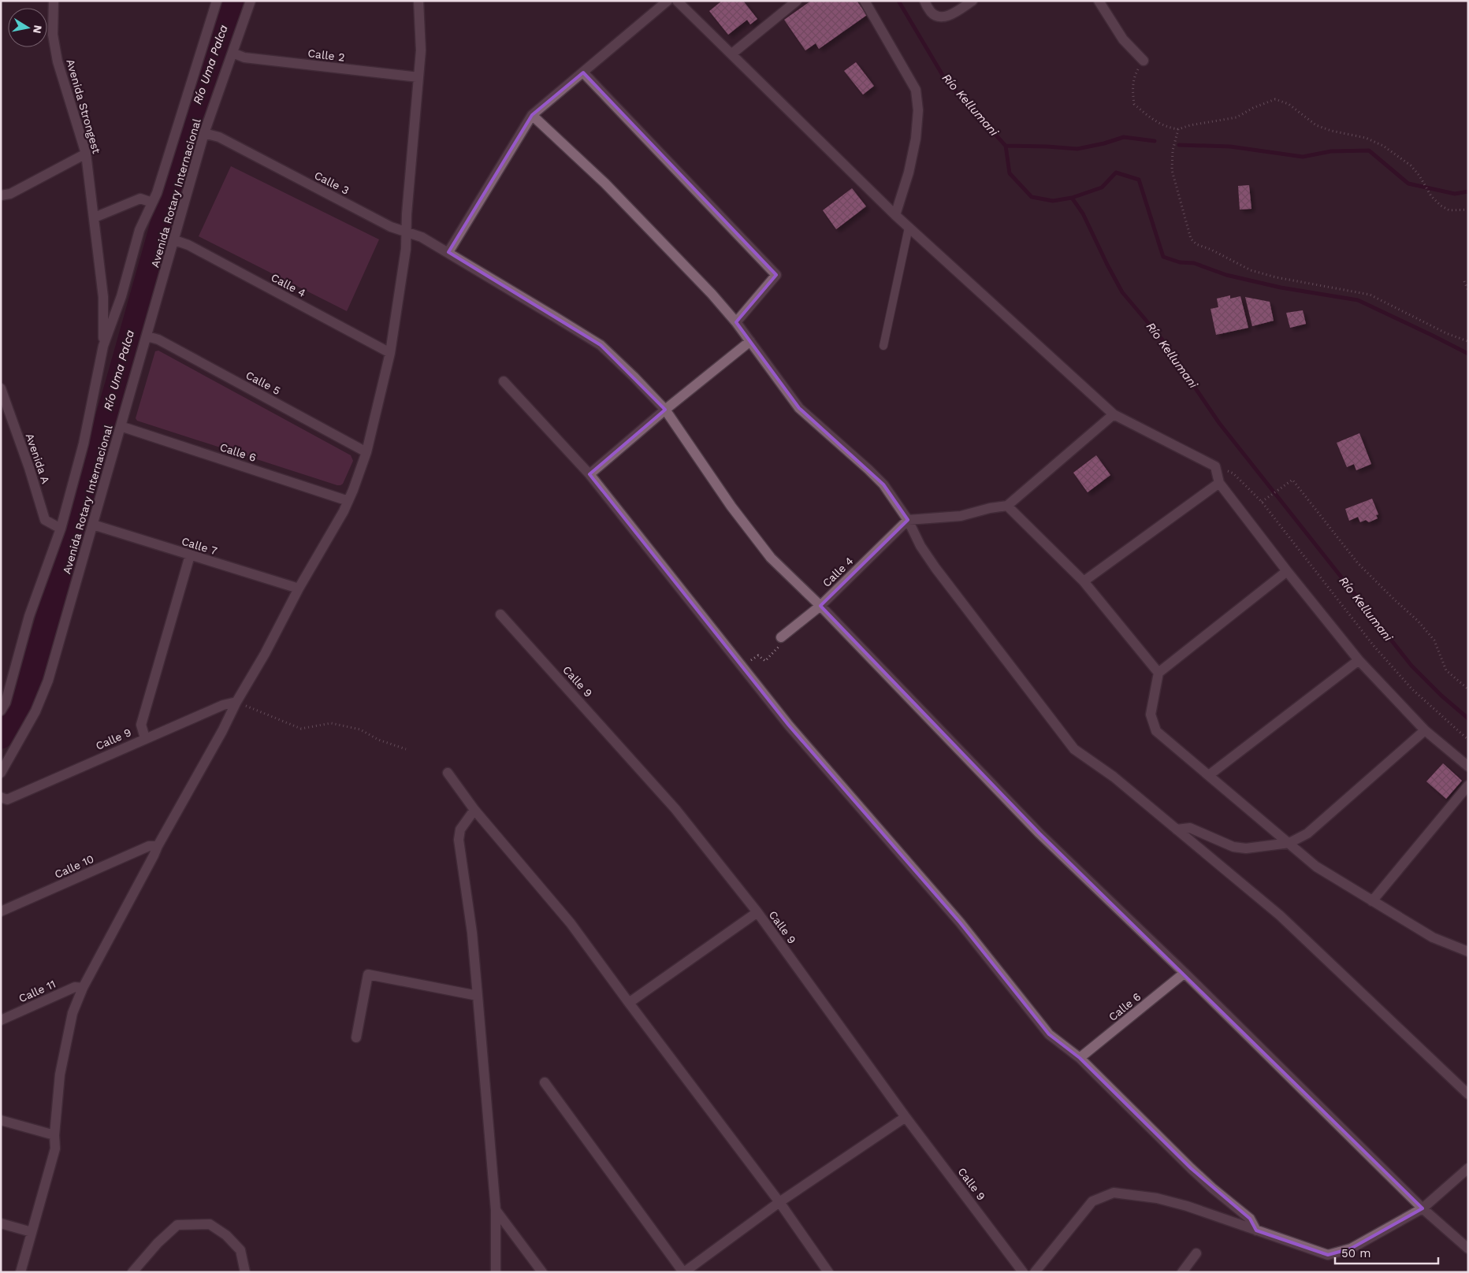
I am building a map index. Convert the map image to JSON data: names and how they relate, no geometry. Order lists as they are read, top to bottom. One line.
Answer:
{"streets":{"street":["Calle 2","Avenida Strongest","Calle 3","Avenida Rotary Internacional","Calle 4","Calle 5","Calle 6","Avenida A","Calle 7","Calle 9","Calle 10","Calle 11"]},"crossings":[["Calle 2","Avenida Rotary Internacional"],["Calle 3","Avenida Rotary Internacional"],["Calle 3","Calle 4"],["Calle 3","Calle 6"],["Avenida Rotary Internacional","Calle 4"],["Avenida Rotary Internacional","Calle 5"],["Avenida Rotary Internacional","Calle 6"],["Avenida Rotary Internacional","Calle 7"]],"water":["Río Uma Palca","Río Kellumani"],"scale_bar":"50 m","north":"right"}
